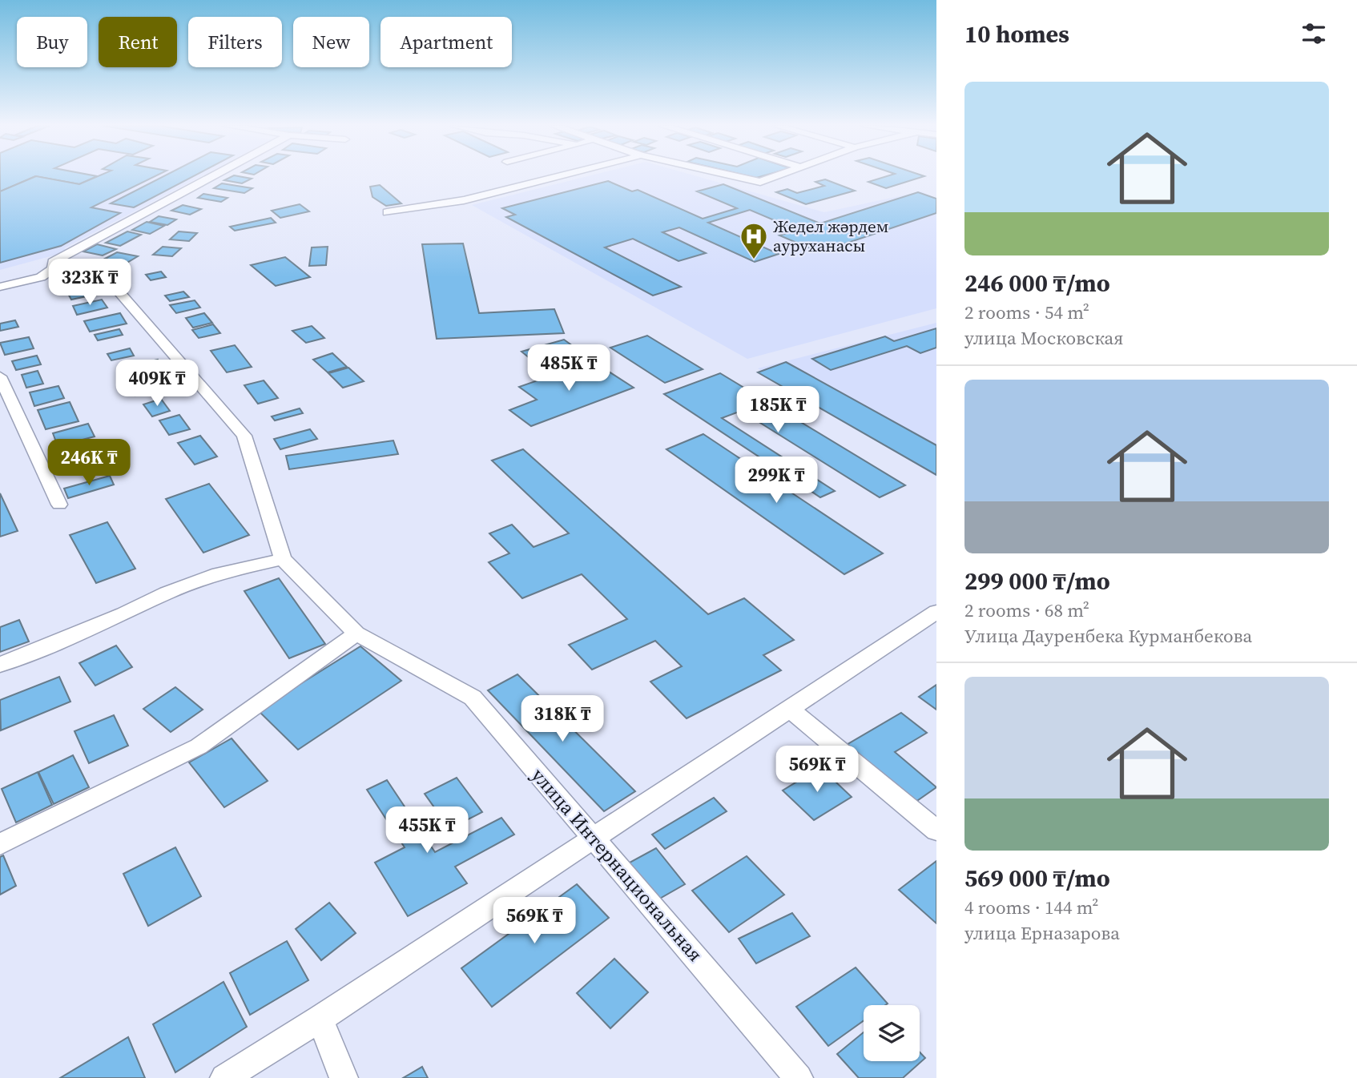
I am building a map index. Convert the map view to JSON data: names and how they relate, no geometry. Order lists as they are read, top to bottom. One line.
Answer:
{"streets":{"street":["улица Интернациональная"]},"places":{"hospital":["Жедел жәрдем ауруханасы"]},"page":{"heading":"10 homes","chip":["Buy","Rent","Filters","New","Apartment"],"list":[{"name":"246 000 ₸/mo","note":"2 rooms · 54 m² · улица Московская"},{"name":"299 000 ₸/mo","note":"2 rooms · 68 m² · Улица Дауренбека Курманбекова"},{"name":"569 000 ₸/mo","note":"4 rooms · 144 m² · улица Ерназарова"}],"price":["323K ₸","485K ₸","409K ₸","185K ₸","246K ₸","299K ₸","318K ₸","569K ₸","455K ₸","569K ₸"]}}
